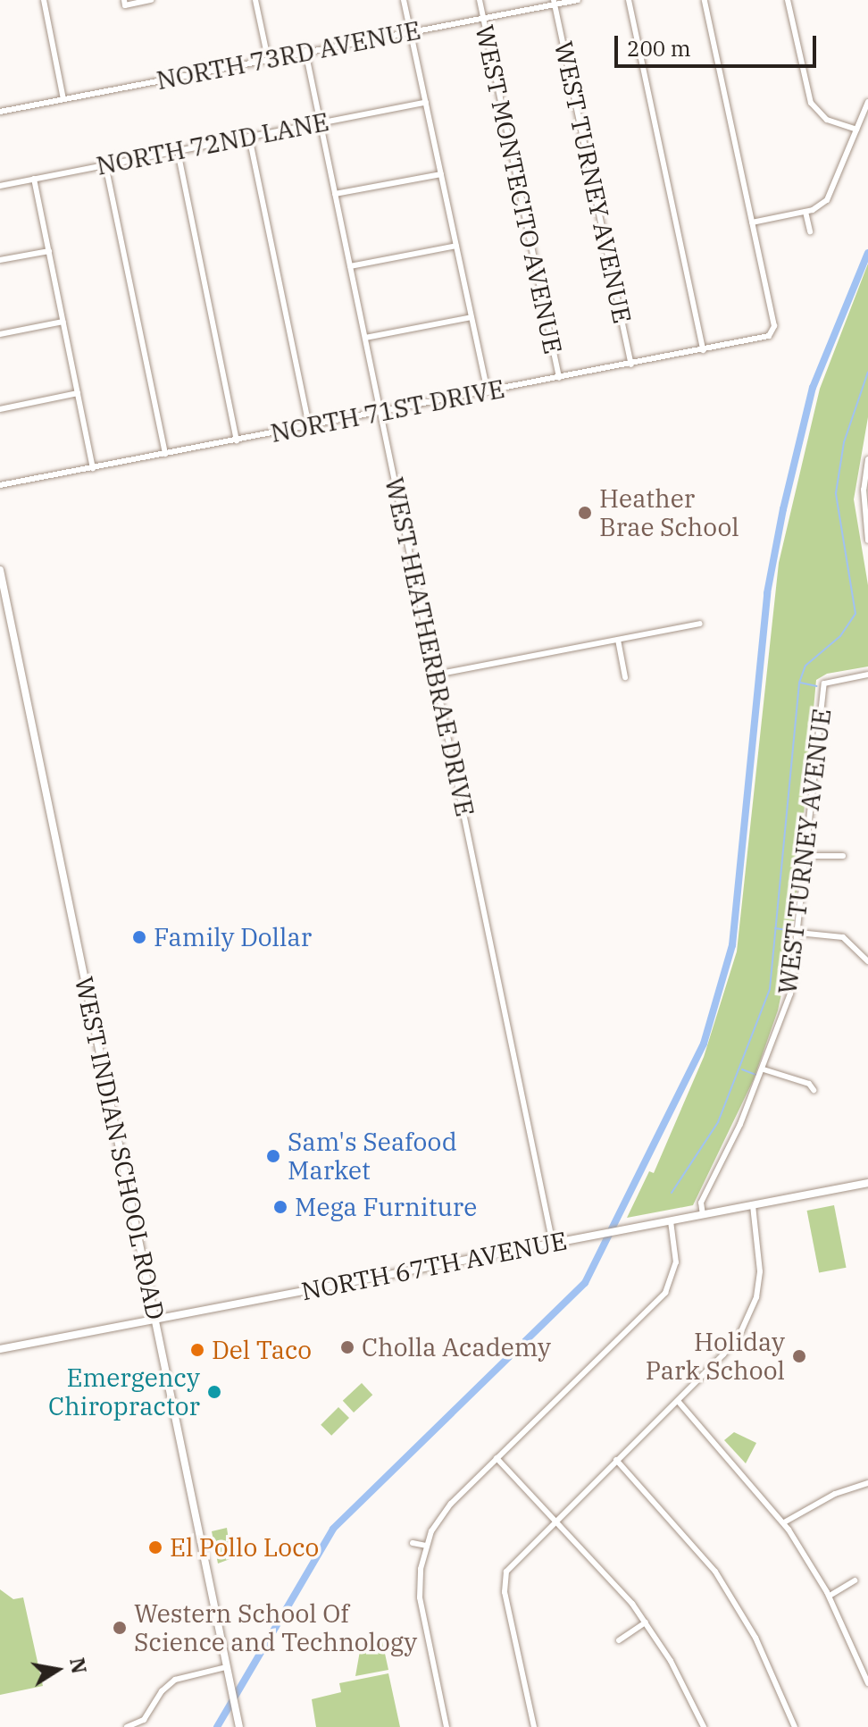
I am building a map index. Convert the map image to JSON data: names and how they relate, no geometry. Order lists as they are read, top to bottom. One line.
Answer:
{"streets":{"main road":["WEST INDIAN SCHOOL ROAD","NORTH 67TH AVENUE"],"street":["NORTH 73RD AVENUE","NORTH 72ND LANE","WEST TURNEY AVENUE","WEST MONTECITO AVENUE","NORTH 71ST DRIVE","WEST HEATHERBRAE DRIVE"]},"crossings":[["NORTH 73RD AVENUE","WEST TURNEY AVENUE"],["NORTH 73RD AVENUE","WEST MONTECITO AVENUE"],["NORTH 73RD AVENUE","WEST HEATHERBRAE DRIVE"],["NORTH 72ND LANE","WEST HEATHERBRAE DRIVE"],["WEST TURNEY AVENUE","NORTH 71ST DRIVE"],["WEST TURNEY AVENUE","NORTH 67TH AVENUE"],["WEST MONTECITO AVENUE","NORTH 71ST DRIVE"],["NORTH 71ST DRIVE","WEST HEATHERBRAE DRIVE"],["WEST HEATHERBRAE DRIVE","NORTH 67TH AVENUE"],["WEST INDIAN SCHOOL ROAD","NORTH 67TH AVENUE"]],"places":["Heather Brae School","Family Dollar","Sam's Seafood Market","Mega Furniture","Cholla Academy","Del Taco","Holiday Park School","Emergency Chiropractor","El Pollo Loco","Western School Of Science and Technology"],"scale_bar":"200 m","north":"right"}
